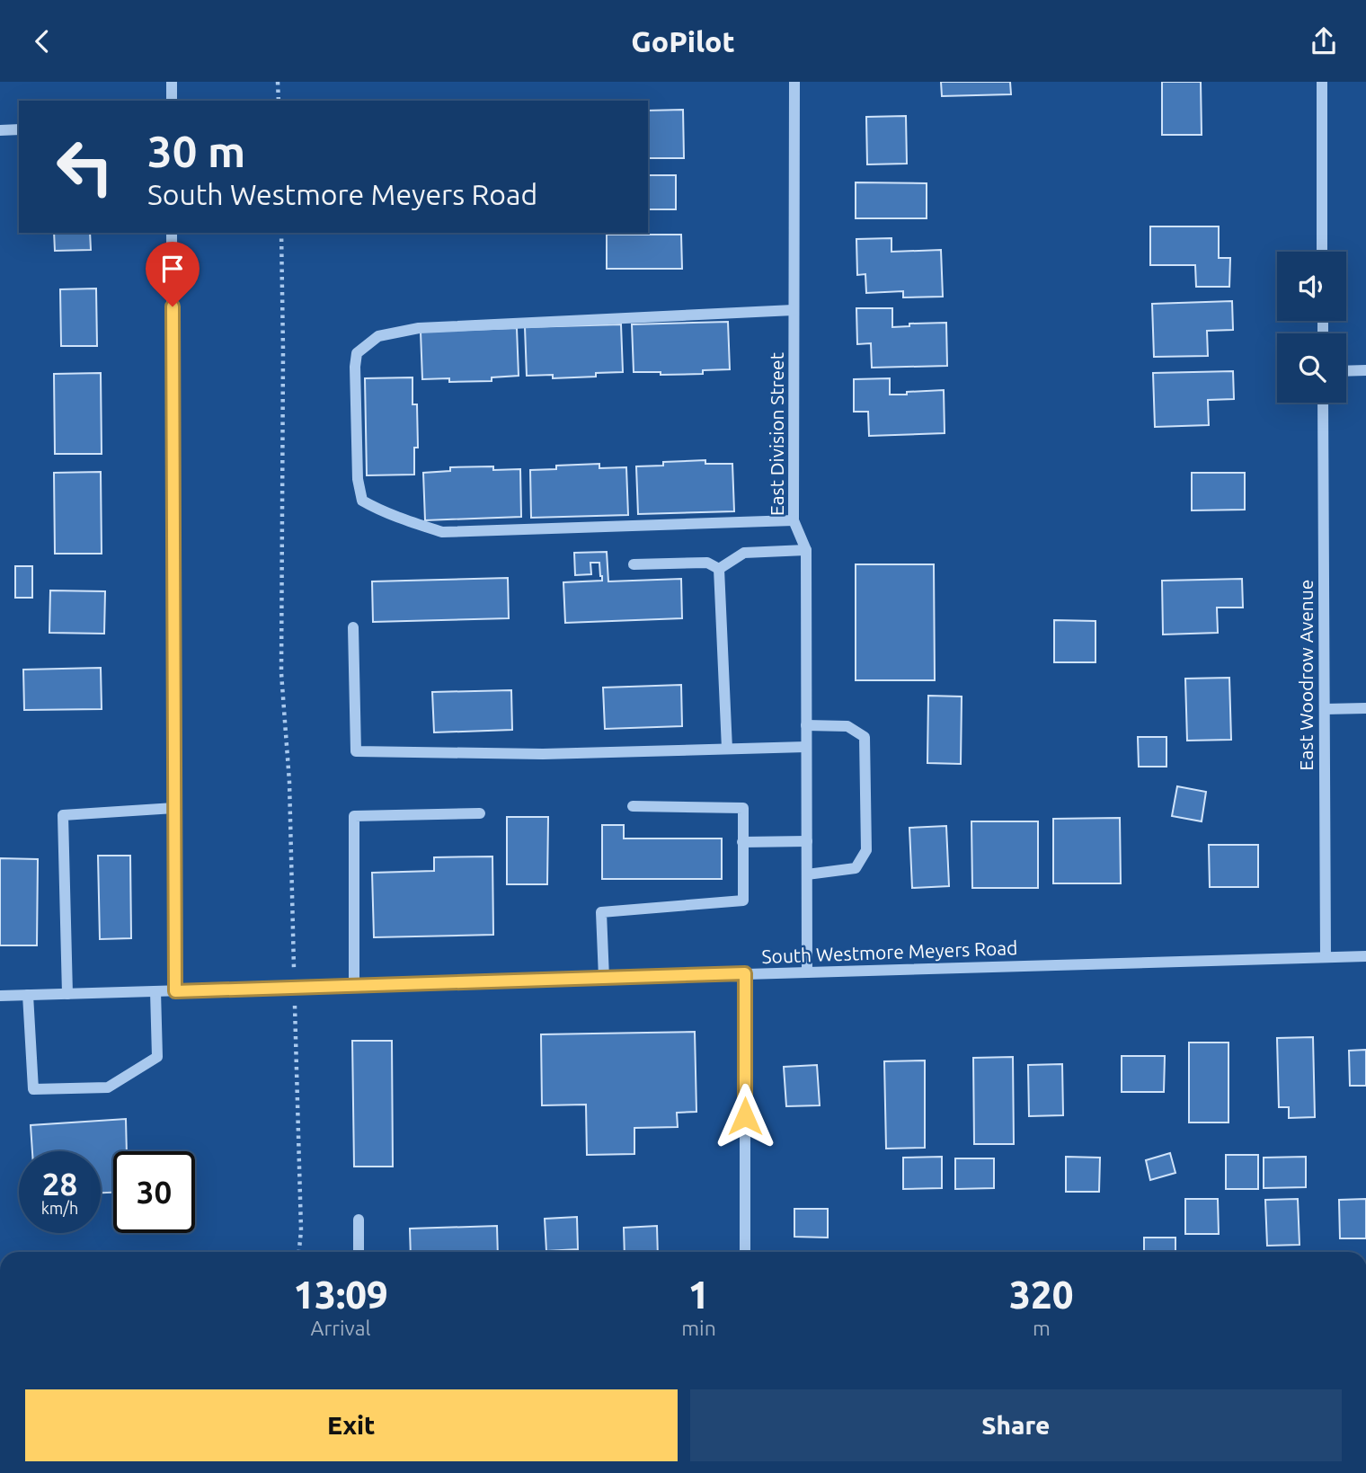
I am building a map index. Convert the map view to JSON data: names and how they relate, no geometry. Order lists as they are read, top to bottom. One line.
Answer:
{"streets":{"street":["East Division Street","East Woodrow Avenue","South Westmore Meyers Road"]},"crossings":[["East Division Street","South Westmore Meyers Road"],["East Woodrow Avenue","South Westmore Meyers Road"]],"page":{"header":"GoPilot","turn":["30 m","South Westmore Meyers Road"],"speed":"28 km/h","limit":"30","eta":["13:09","Arrival","1","min","320","m"],"buttons":["Exit","Share"]}}
